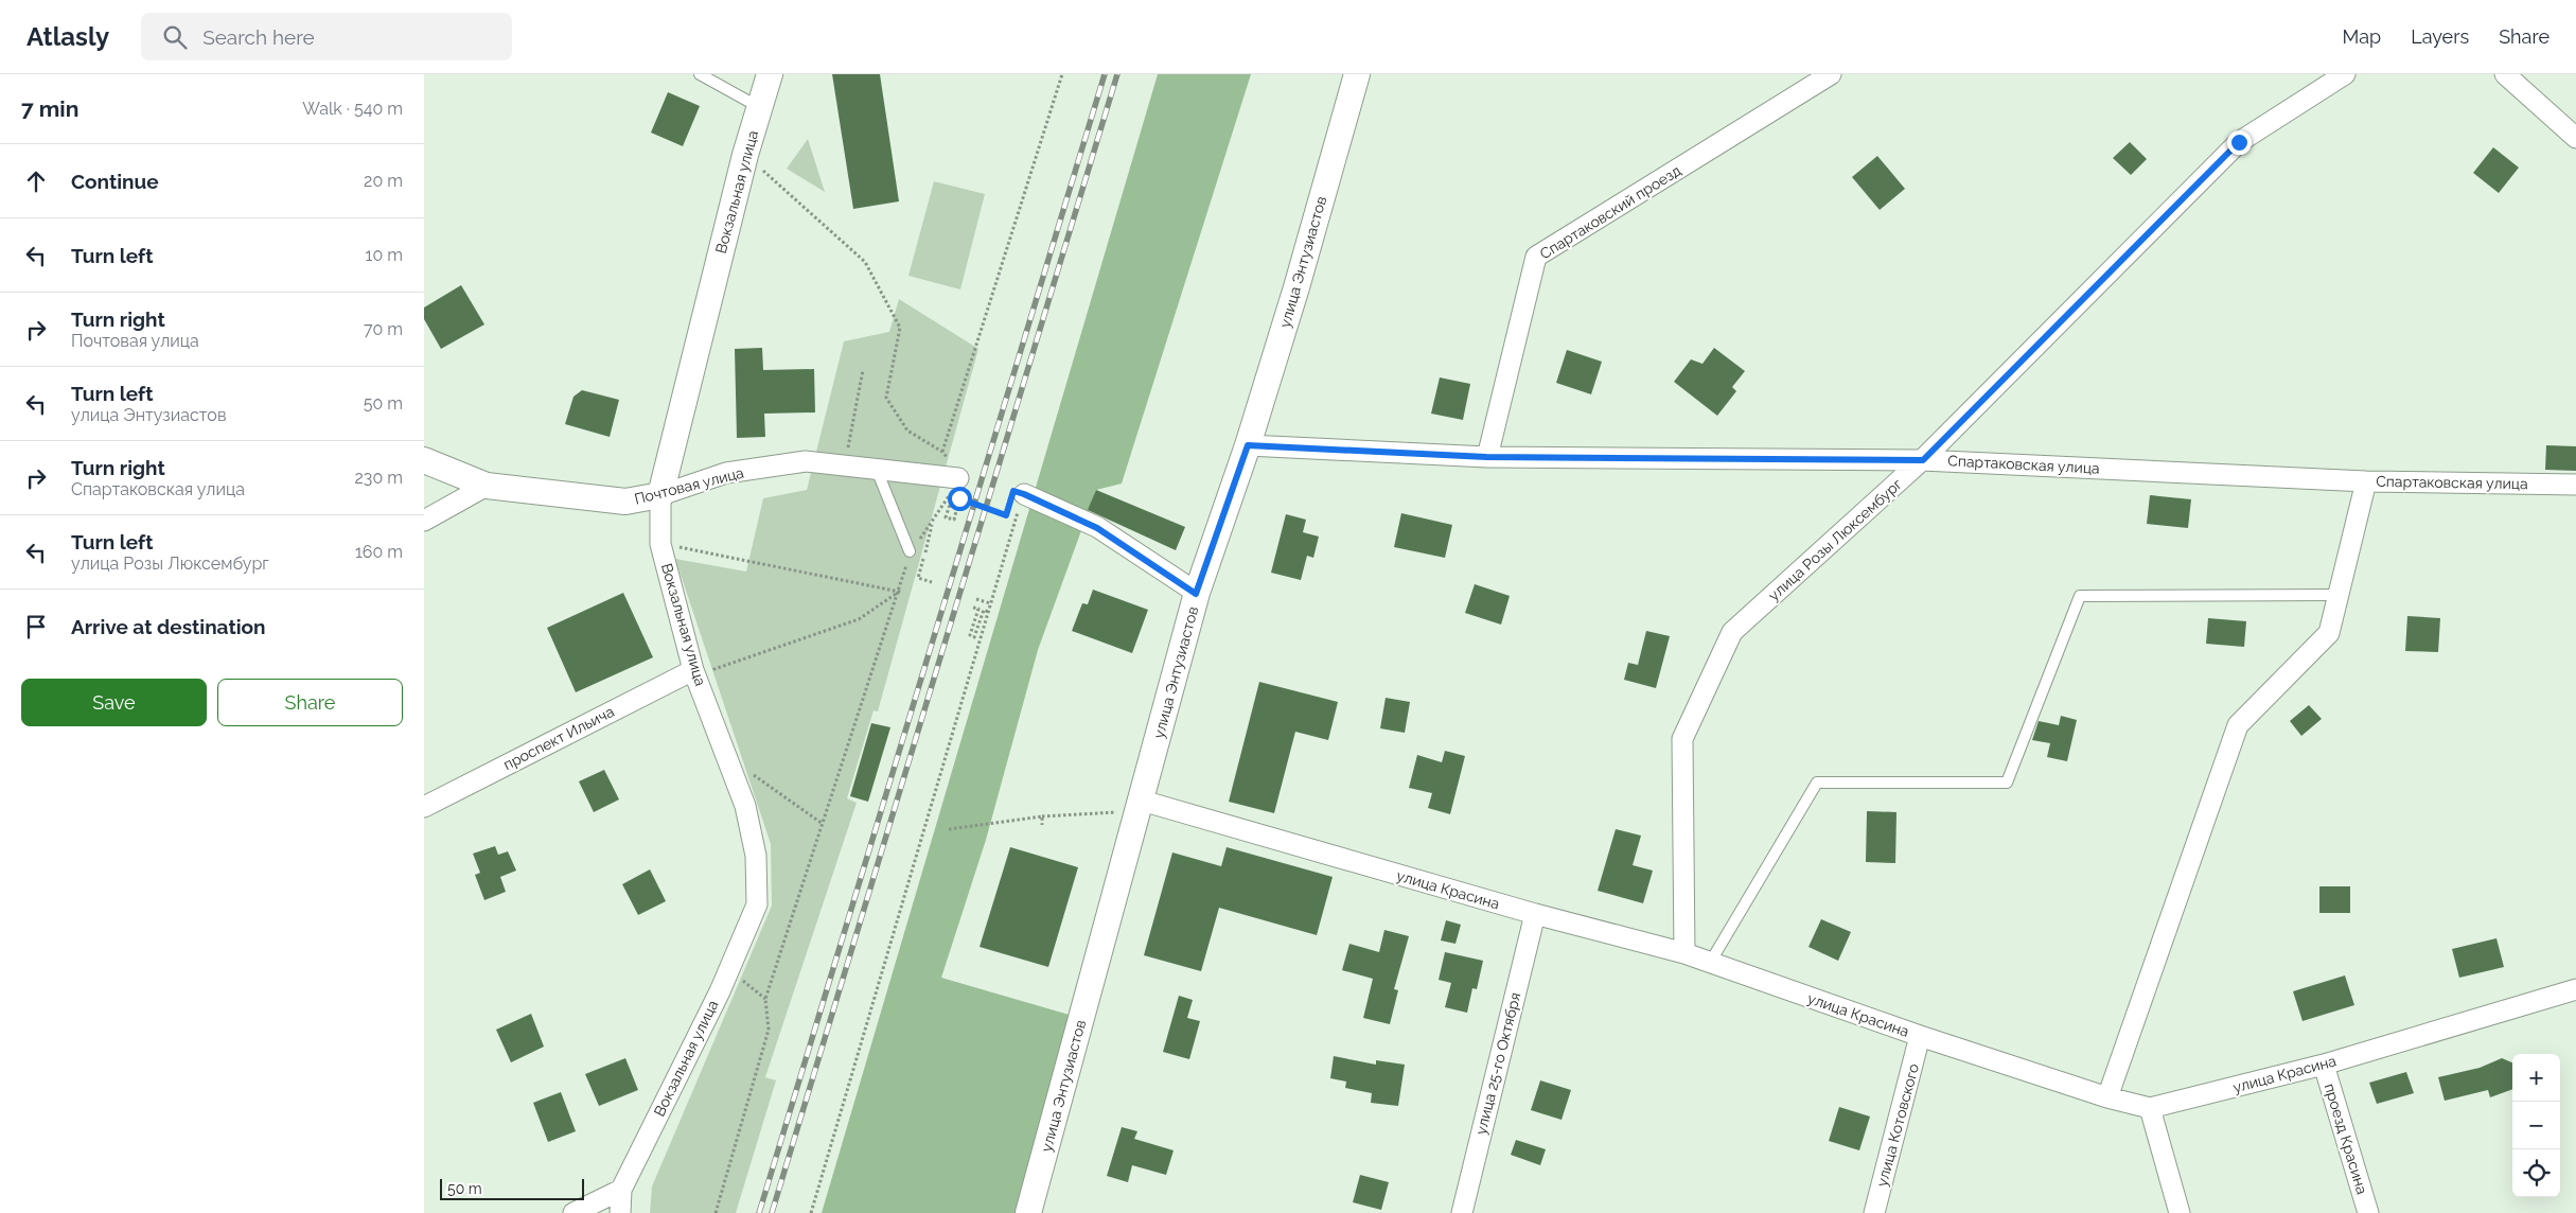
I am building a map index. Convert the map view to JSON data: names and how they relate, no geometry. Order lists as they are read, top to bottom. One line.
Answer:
{"streets":{"street":["Вокзальная улица","Спартаковский проезд","улица Энтузиастов","Спартаковская улица","Почтовая улица","улица Розы Люксембург","проспект Ильича","улица Красина","улица 25-го Октября","улица Котовского","проезд Красина"]},"crossings":[["Вокзальная улица","Почтовая улица"],["Вокзальная улица","проспект Ильича"],["Спартаковский проезд","Спартаковская улица"],["улица Энтузиастов","Спартаковская улица"],["улица Энтузиастов","улица Красина"],["Спартаковская улица","улица Розы Люксембург"],["улица Розы Люксембург","улица Красина"],["улица Красина","улица 25-го Октября"],["улица Красина","улица Котовского"],["улица Красина","проезд Красина"]],"scale_bar":"50 m","page":{"header":"Atlasly","search":"Search here","nav":["Map","Layers","Share"],"heading":["7 min","Walk · 540 m"],"list":[["Continue","20 m"],["Turn left","10 m"],["Turn right","Почтовая улица","70 m"],["Turn left","улица Энтузиастов","50 m"],["Turn right","Спартаковская улица","230 m"],["Turn left","улица Розы Люксембург","160 m"],"Arrive at destination"],"buttons":["Save","Share"],"map_buttons":["+","−"],"scale":"50 m"}}
